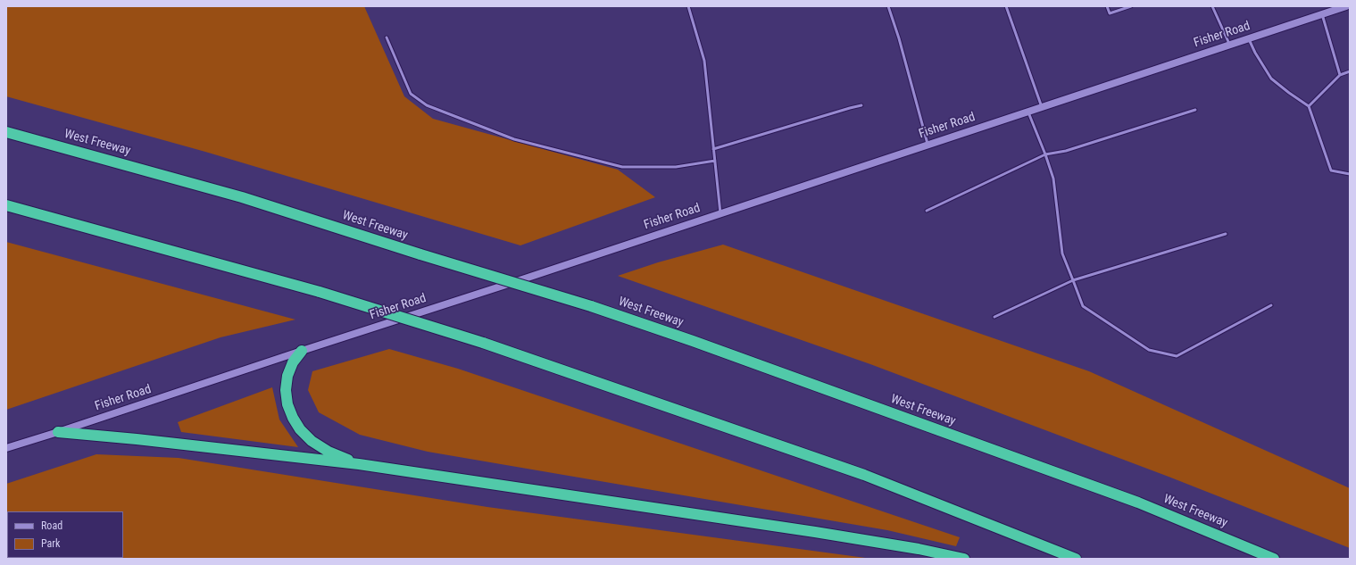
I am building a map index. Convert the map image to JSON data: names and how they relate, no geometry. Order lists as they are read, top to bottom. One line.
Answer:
{"streets":{"highway":["West Freeway"],"main road":["Fisher Road"]},"legend":["Road","Park"]}
